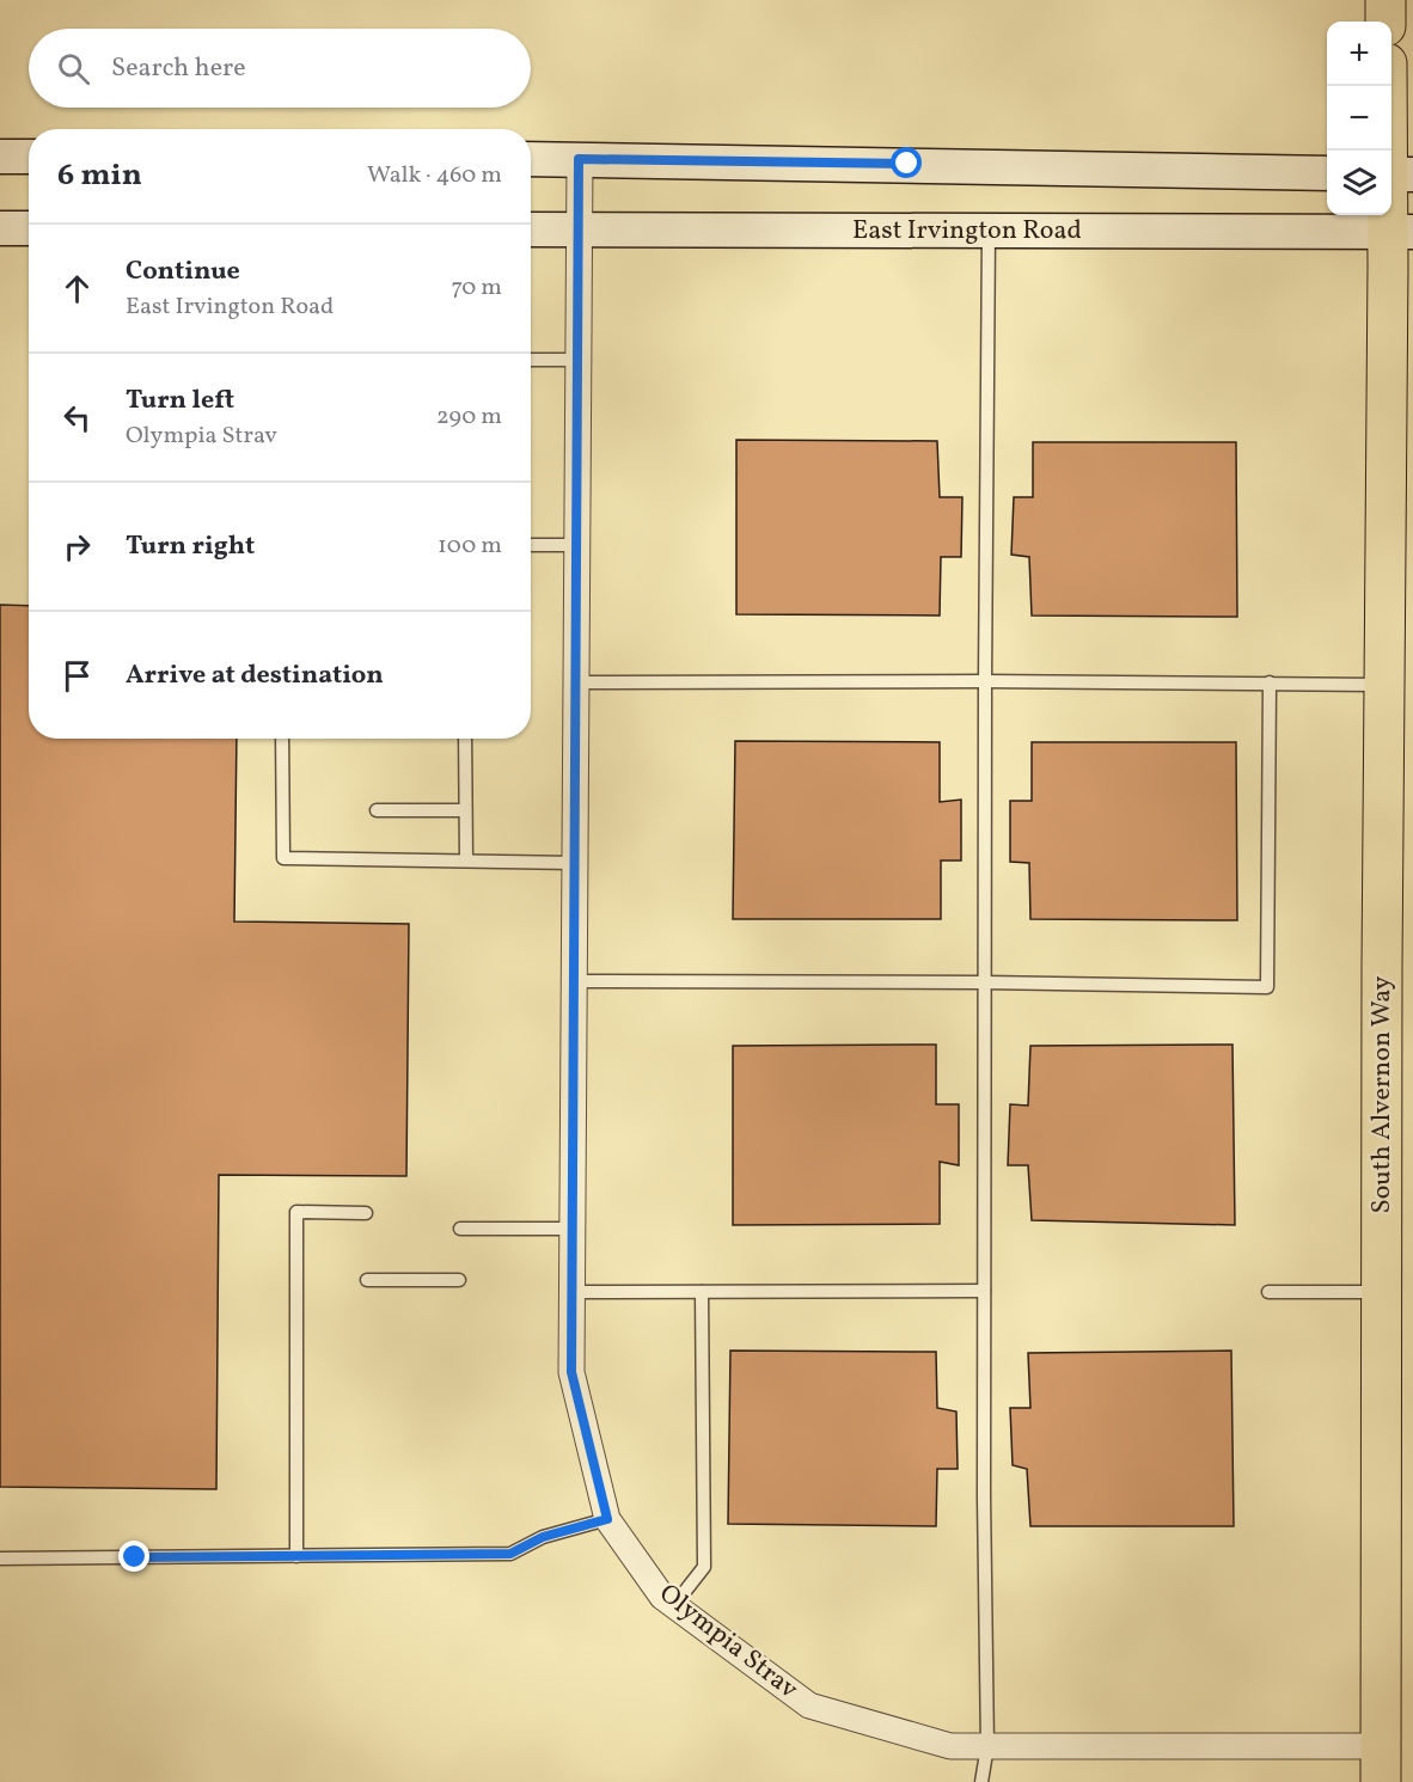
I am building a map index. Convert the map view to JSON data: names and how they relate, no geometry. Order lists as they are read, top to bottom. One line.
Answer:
{"streets":{"main road":["East Irvington Road","South Alvernon Way"],"street":["Olympia Strav"]},"crossings":[["East Irvington Road","South Alvernon Way"],["East Irvington Road","Olympia Strav"],["South Alvernon Way","Olympia Strav"]],"page":{"map_buttons":["+","−"],"search":"Search here","heading":["6 min","Walk · 460 m"],"list":[["Continue","East Irvington Road","70 m"],["Turn left","Olympia Strav","290 m"],["Turn right","100 m"],"Arrive at destination"]}}
